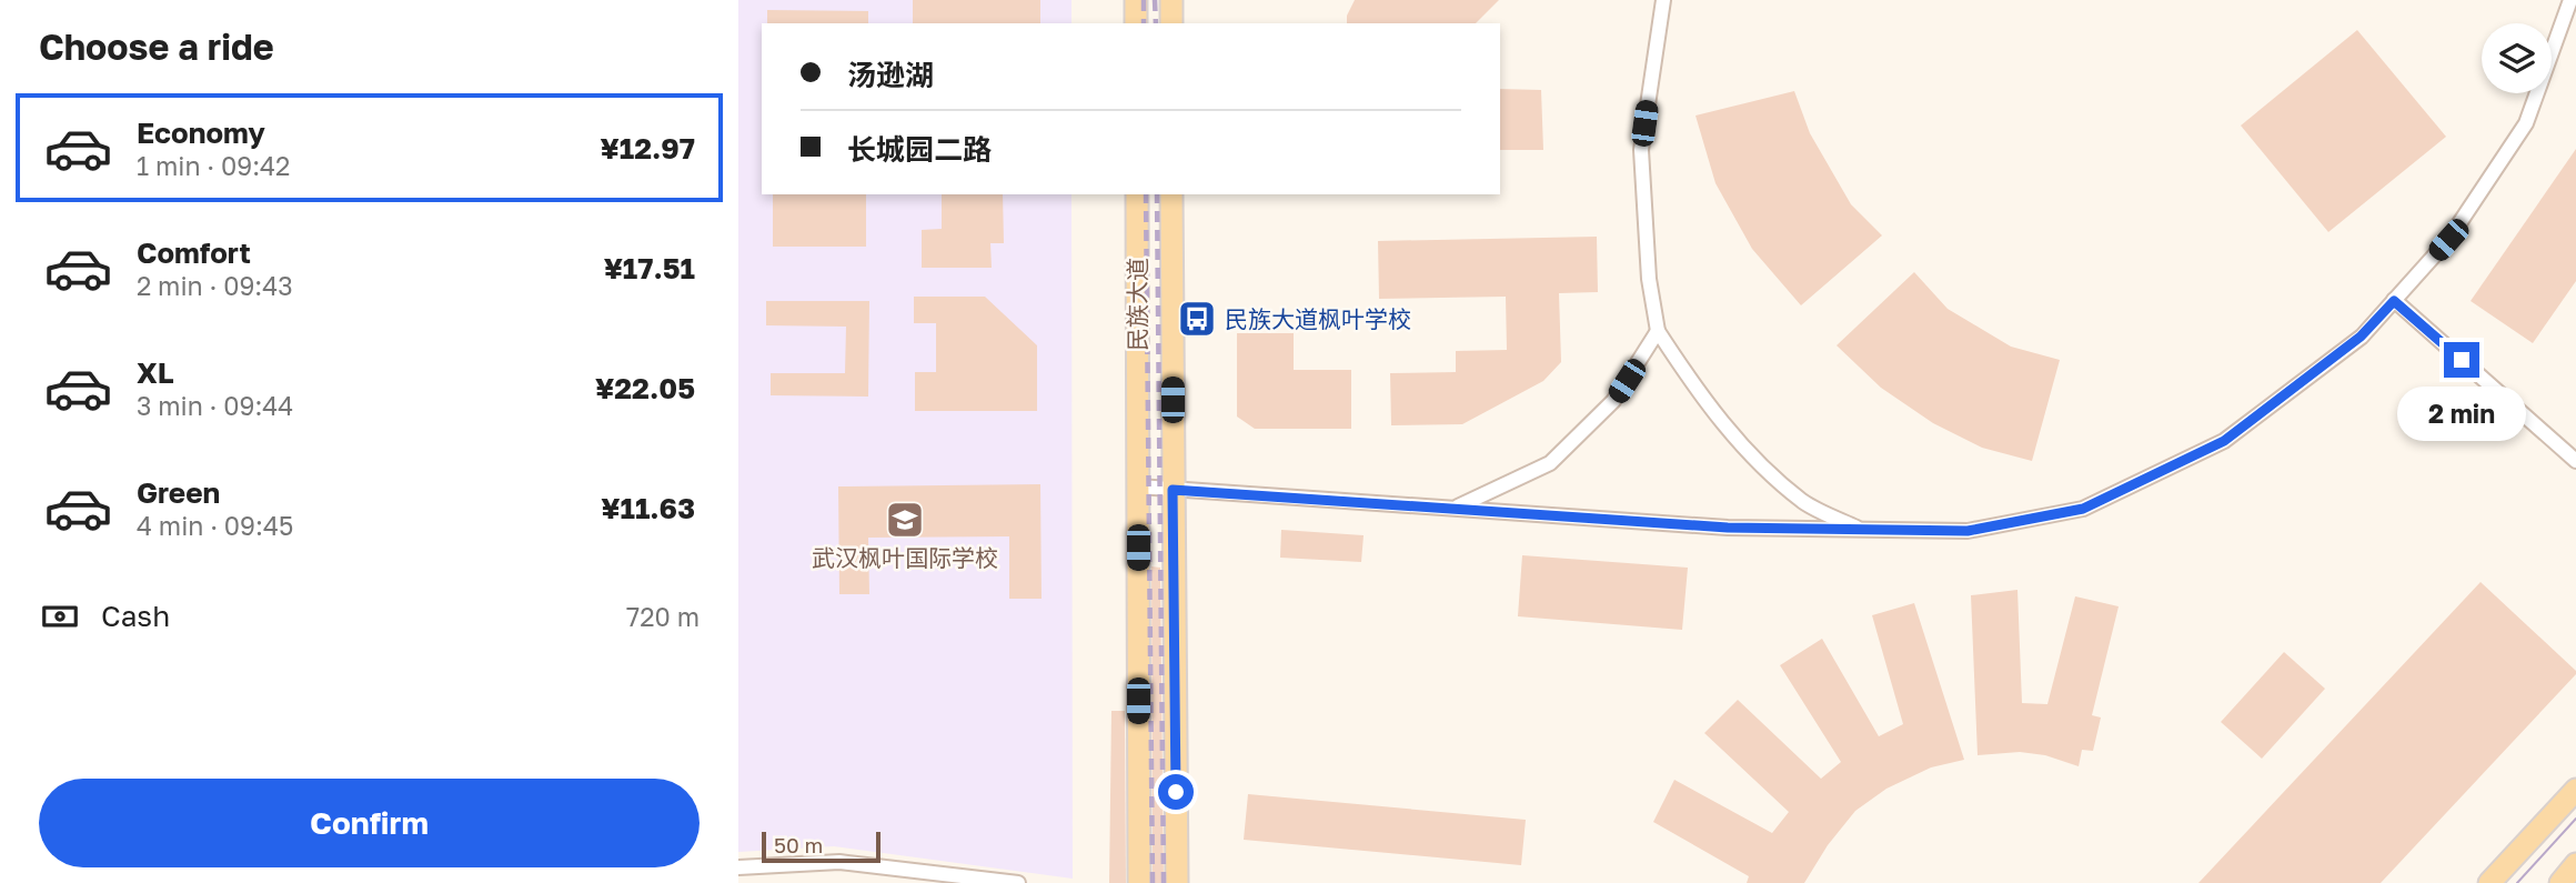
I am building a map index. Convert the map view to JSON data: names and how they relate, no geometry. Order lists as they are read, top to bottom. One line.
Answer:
{"streets":{"main road":["民族大道"]},"places":{"bus stop":["民族大道枫叶学校"],"school or university":["武汉枫叶国际学校"]},"scale_bar":"50 m","page":{"heading":"Choose a ride","banner":["汤逊湖","长城园二路"],"list":[{"name":"Economy","note":"1 min · 09:42","value":"¥12.97"},{"name":"Comfort","note":"2 min · 09:43","value":"¥17.51"},{"name":"XL","note":"3 min · 09:44","value":"¥22.05"},{"name":"Green","note":"4 min · 09:45","value":"¥11.63"}],"bubble":"2 min","pay":["Cash","720 m"],"buttons":"Confirm","scale":"50 m"}}
